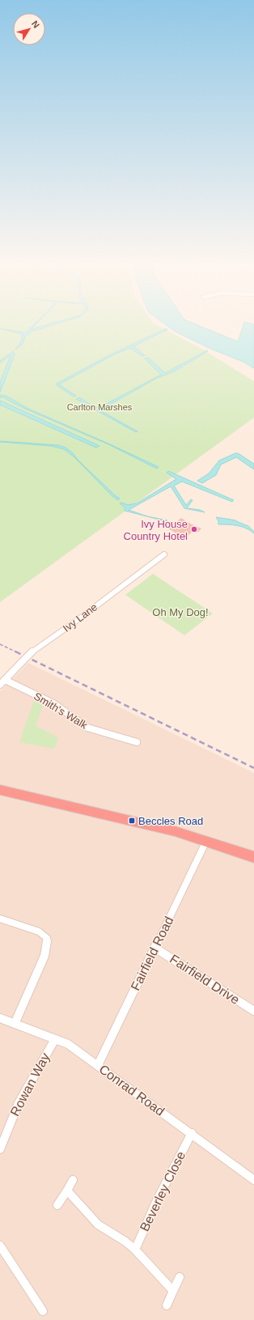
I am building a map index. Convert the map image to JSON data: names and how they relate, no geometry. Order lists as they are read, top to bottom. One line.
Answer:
{"streets":{"street":["Ivy Lane","Smith's Walk","Fairfield Road","Fairfield Drive","Rowan Way","Conrad Road","Beverley Close"]},"crossings":[["Ivy Lane","Smith's Walk"],["Fairfield Road","Fairfield Drive"],["Fairfield Road","Conrad Road"],["Rowan Way","Conrad Road"],["Conrad Road","Beverley Close"]],"parks":["Carlton Marshes","Oh My Dog!"],"places":{"other":["Ivy House Country Hotel"],"transit":["Beccles Road"]},"north":"top right"}
